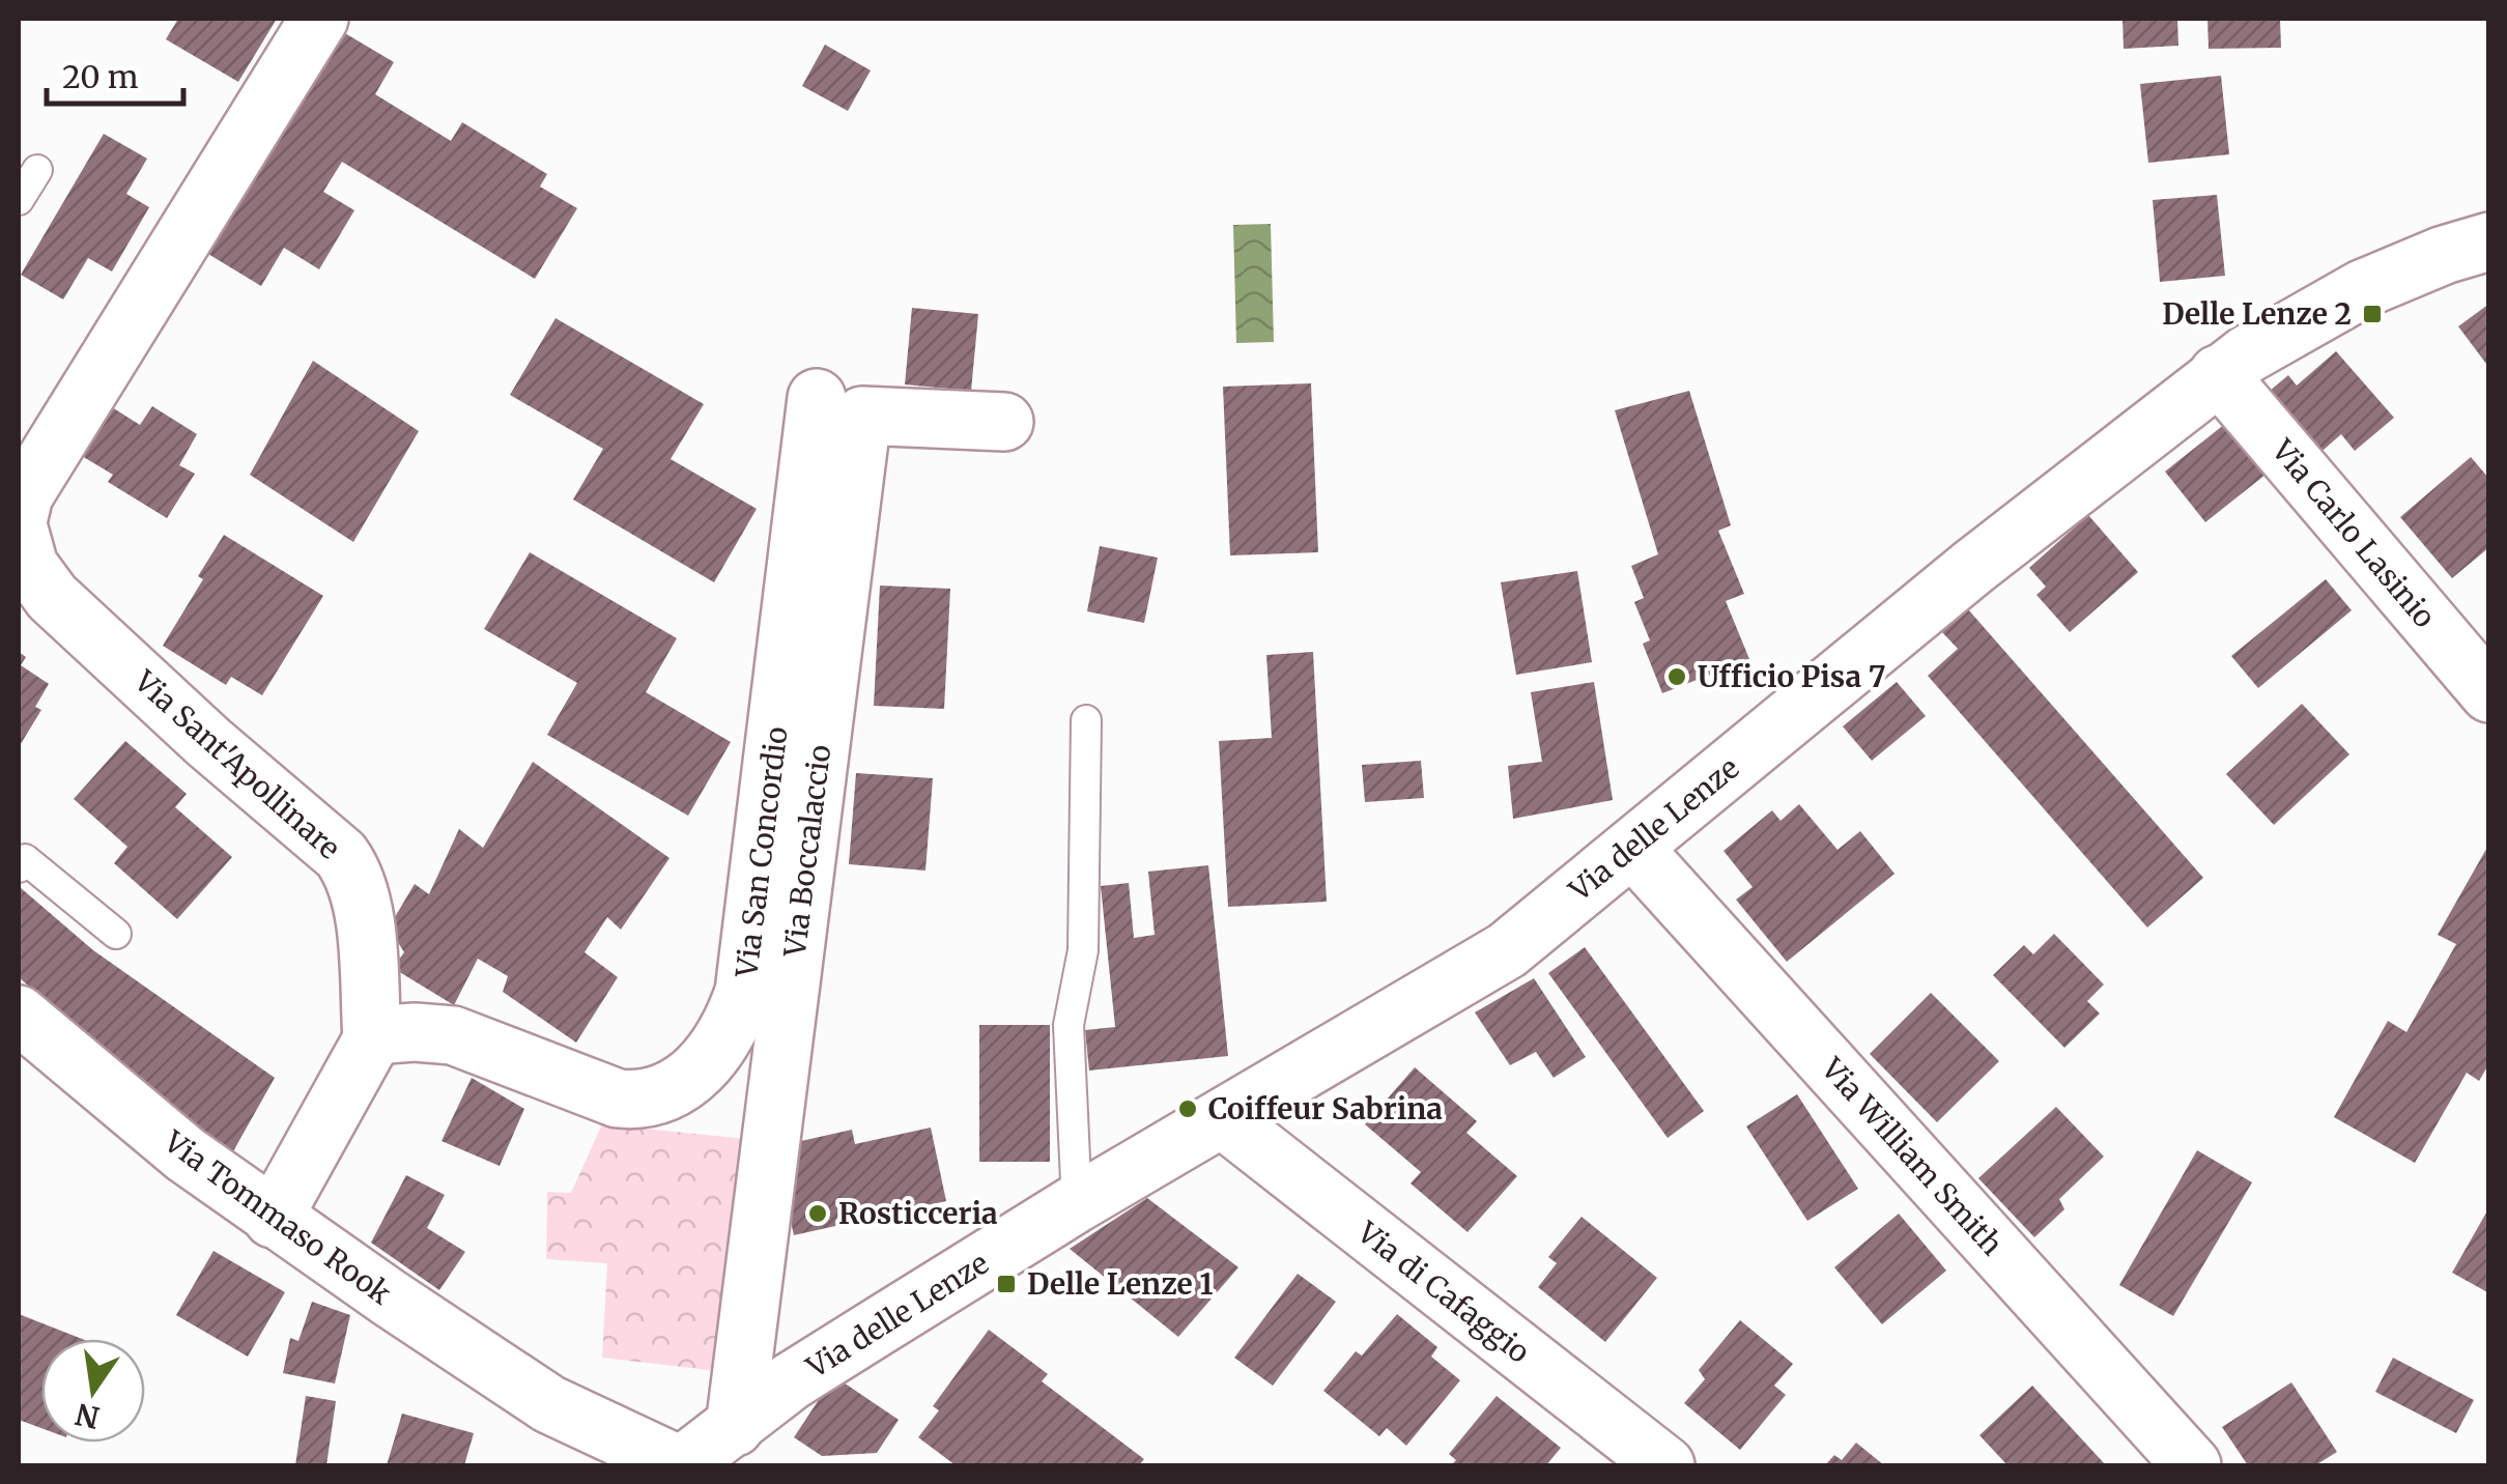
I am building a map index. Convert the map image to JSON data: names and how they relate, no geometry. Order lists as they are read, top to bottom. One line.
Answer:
{"streets":{"street":["Via Carlo Lasinio","Via Sant'Apollinare","Via delle Lenze","Via Boccalaccio","Via San Concordio","Via William Smith","Via Tommaso Rook","Via di Cafaggio"]},"crossings":[["Via Carlo Lasinio","Via delle Lenze"],["Via Sant'Apollinare","Via San Concordio"],["Via delle Lenze","Via Boccalaccio"],["Via delle Lenze","Via William Smith"],["Via delle Lenze","Via Tommaso Rook"],["Via delle Lenze","Via di Cafaggio"]],"places":{"transit":["Delle Lenze 2","Delle Lenze 1"],"other":["Ufficio Pisa 7","Coiffeur Sabrina","Rosticceria"]},"scale_bar":"20 m","north":"bottom"}
